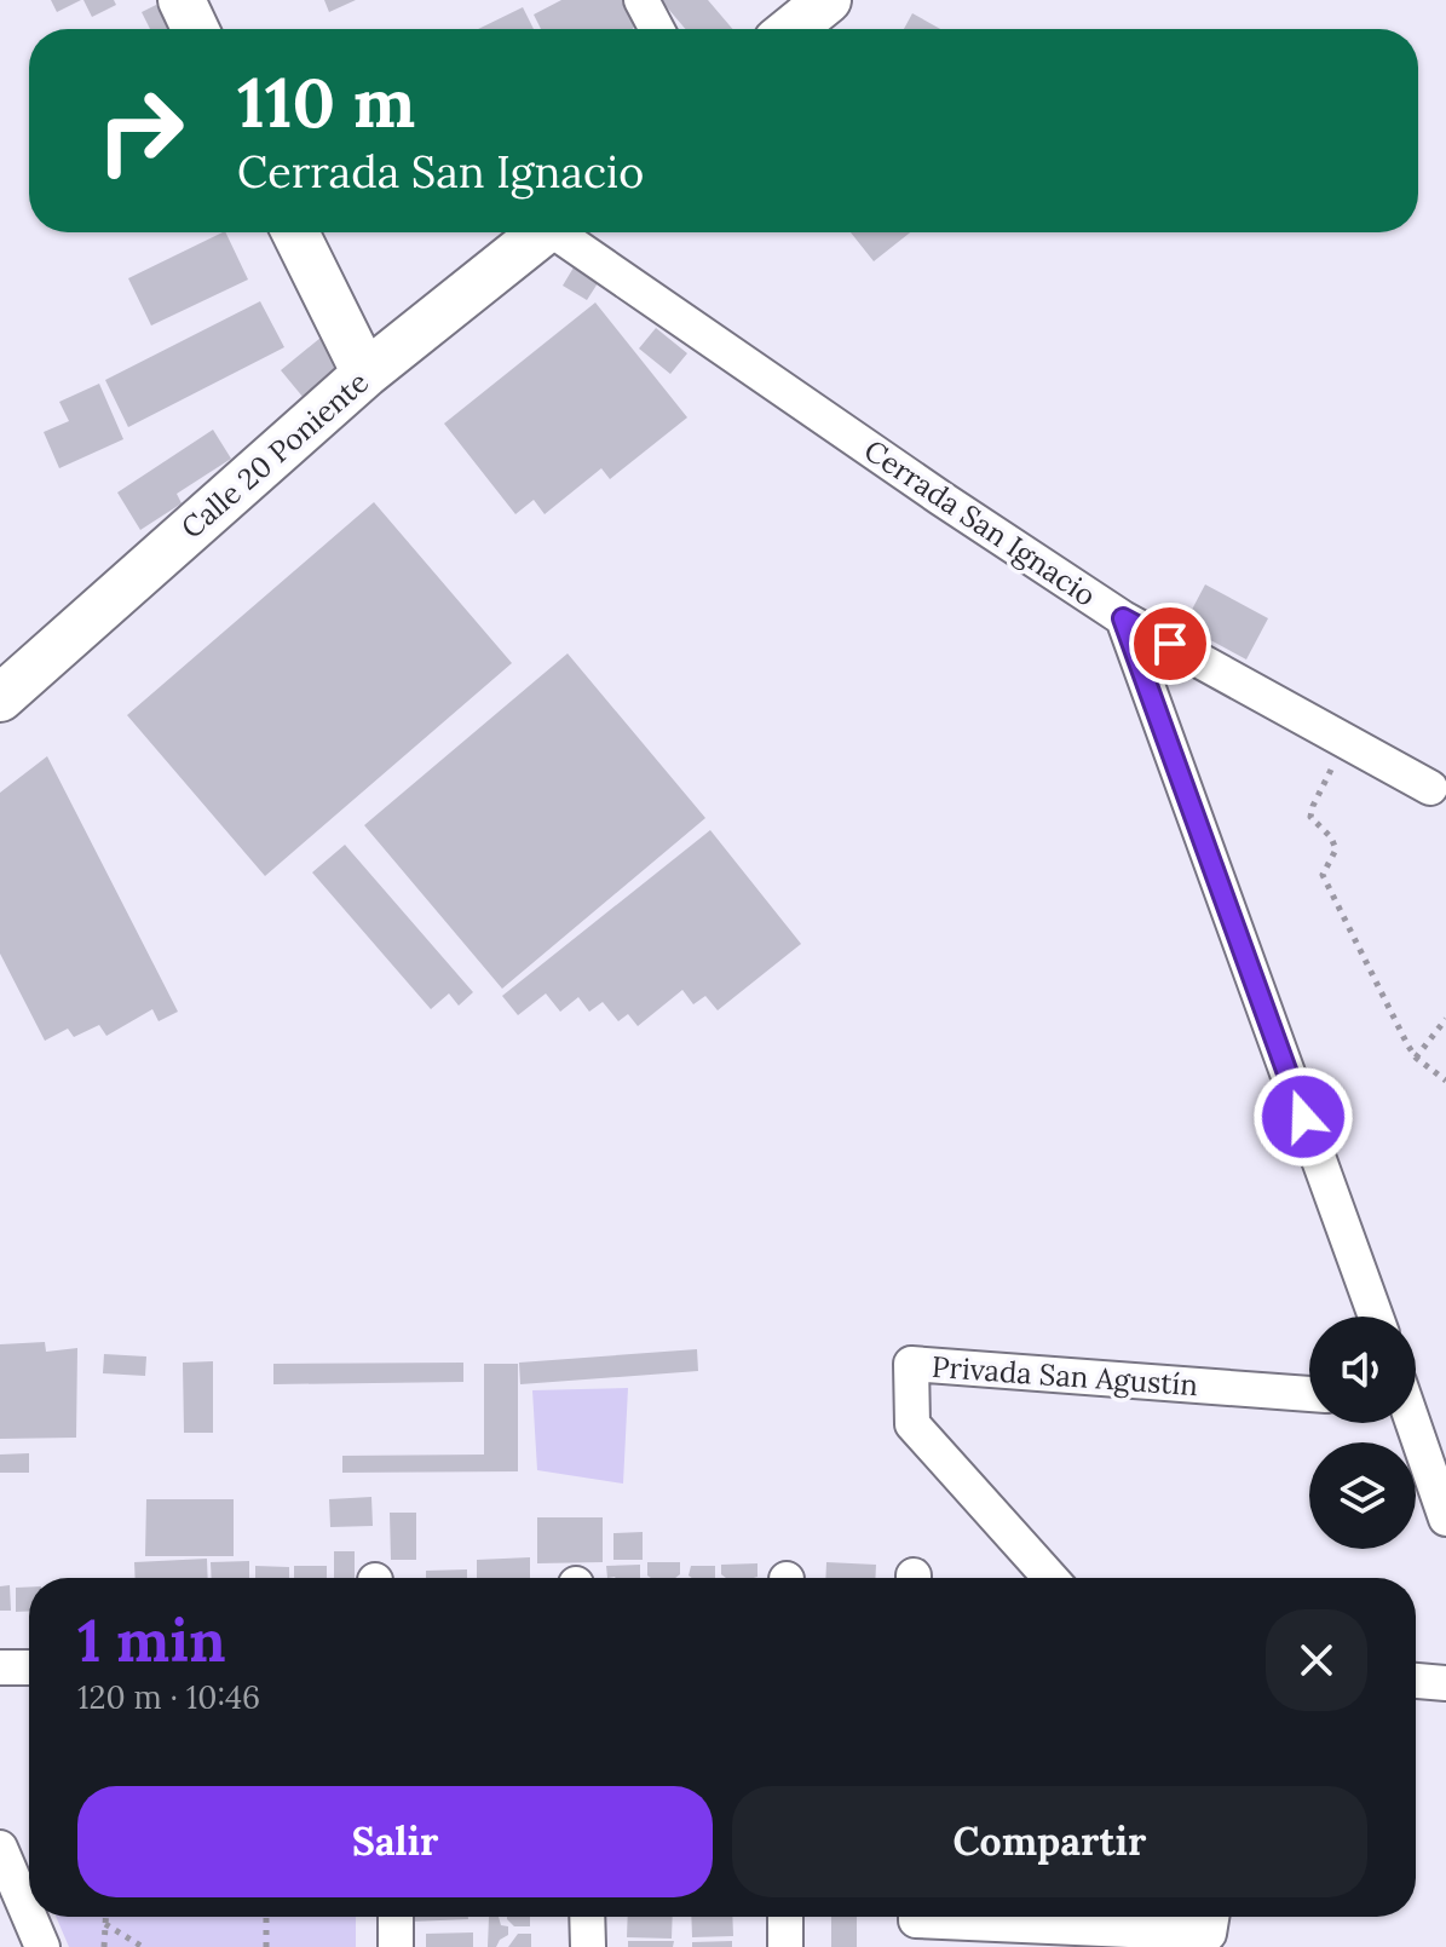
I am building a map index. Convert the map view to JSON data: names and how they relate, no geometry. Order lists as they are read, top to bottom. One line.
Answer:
{"streets":{"main road":["Calle 20 Poniente"],"street":["Cerrada San Ignacio","Privada San Agustín"]},"page":{"turn":["110 m","Cerrada San Ignacio"],"heading":["1 min","120 m · 10:46"],"buttons":["Salir","Compartir"]}}
